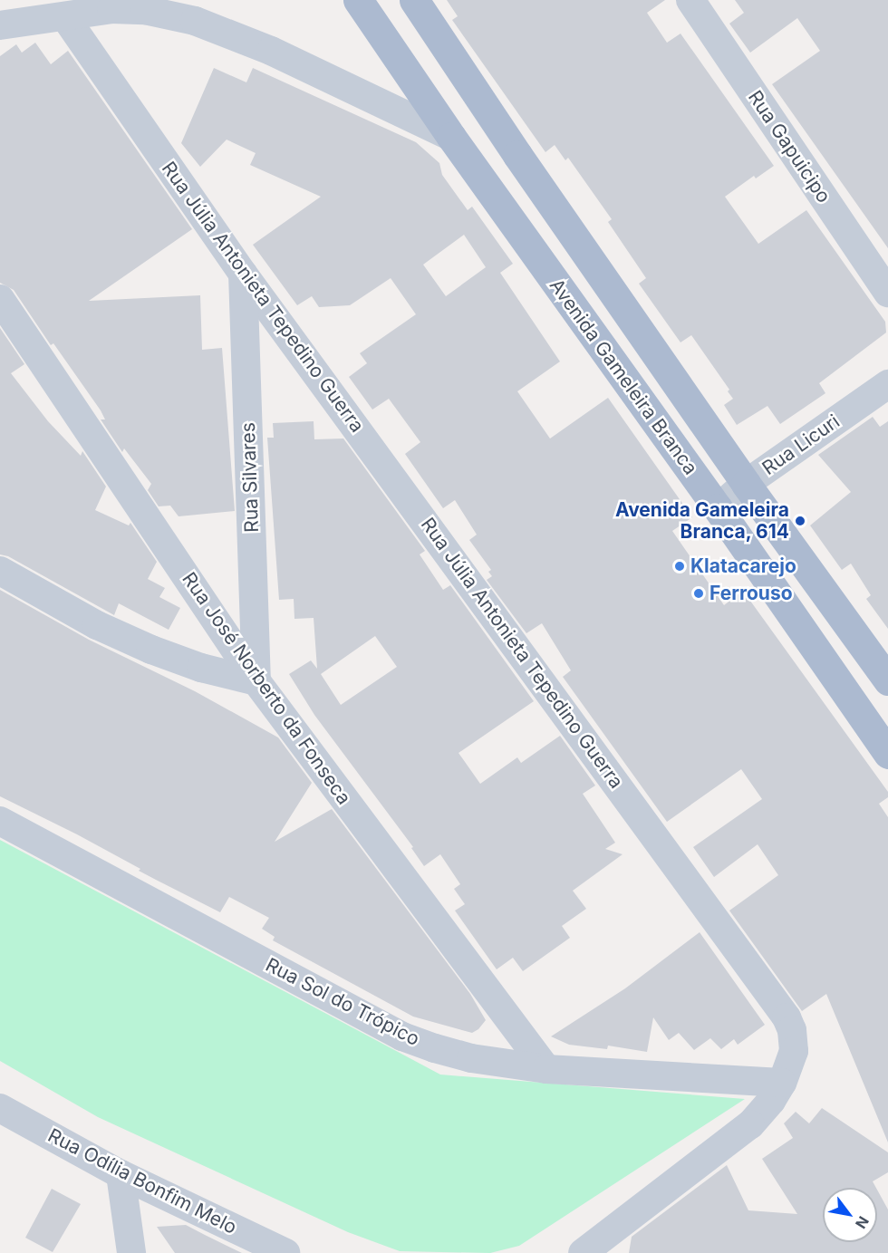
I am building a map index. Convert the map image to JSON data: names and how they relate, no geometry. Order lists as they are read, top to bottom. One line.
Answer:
{"streets":{"main road":["Avenida Gameleira Branca"],"street":["Rua Gapuicipo","Rua Júlia Antonieta Tepedino Guerra","Rua Licuri","Rua Silvares","Rua José Norberto da Fonseca","Rua Sol do Trópico","Rua Odília Bonfim Melo"]},"crossings":[["Rua Júlia Antonieta Tepedino Guerra","Rua Silvares"],["Rua Júlia Antonieta Tepedino Guerra","Rua Sol do Trópico"],["Avenida Gameleira Branca","Rua Licuri"],["Rua Silvares","Rua José Norberto da Fonseca"],["Rua José Norberto da Fonseca","Rua Sol do Trópico"]],"places":["Avenida Gameleira Branca, 614","Klatacarejo","Ferrouso"],"north":"bottom right"}
